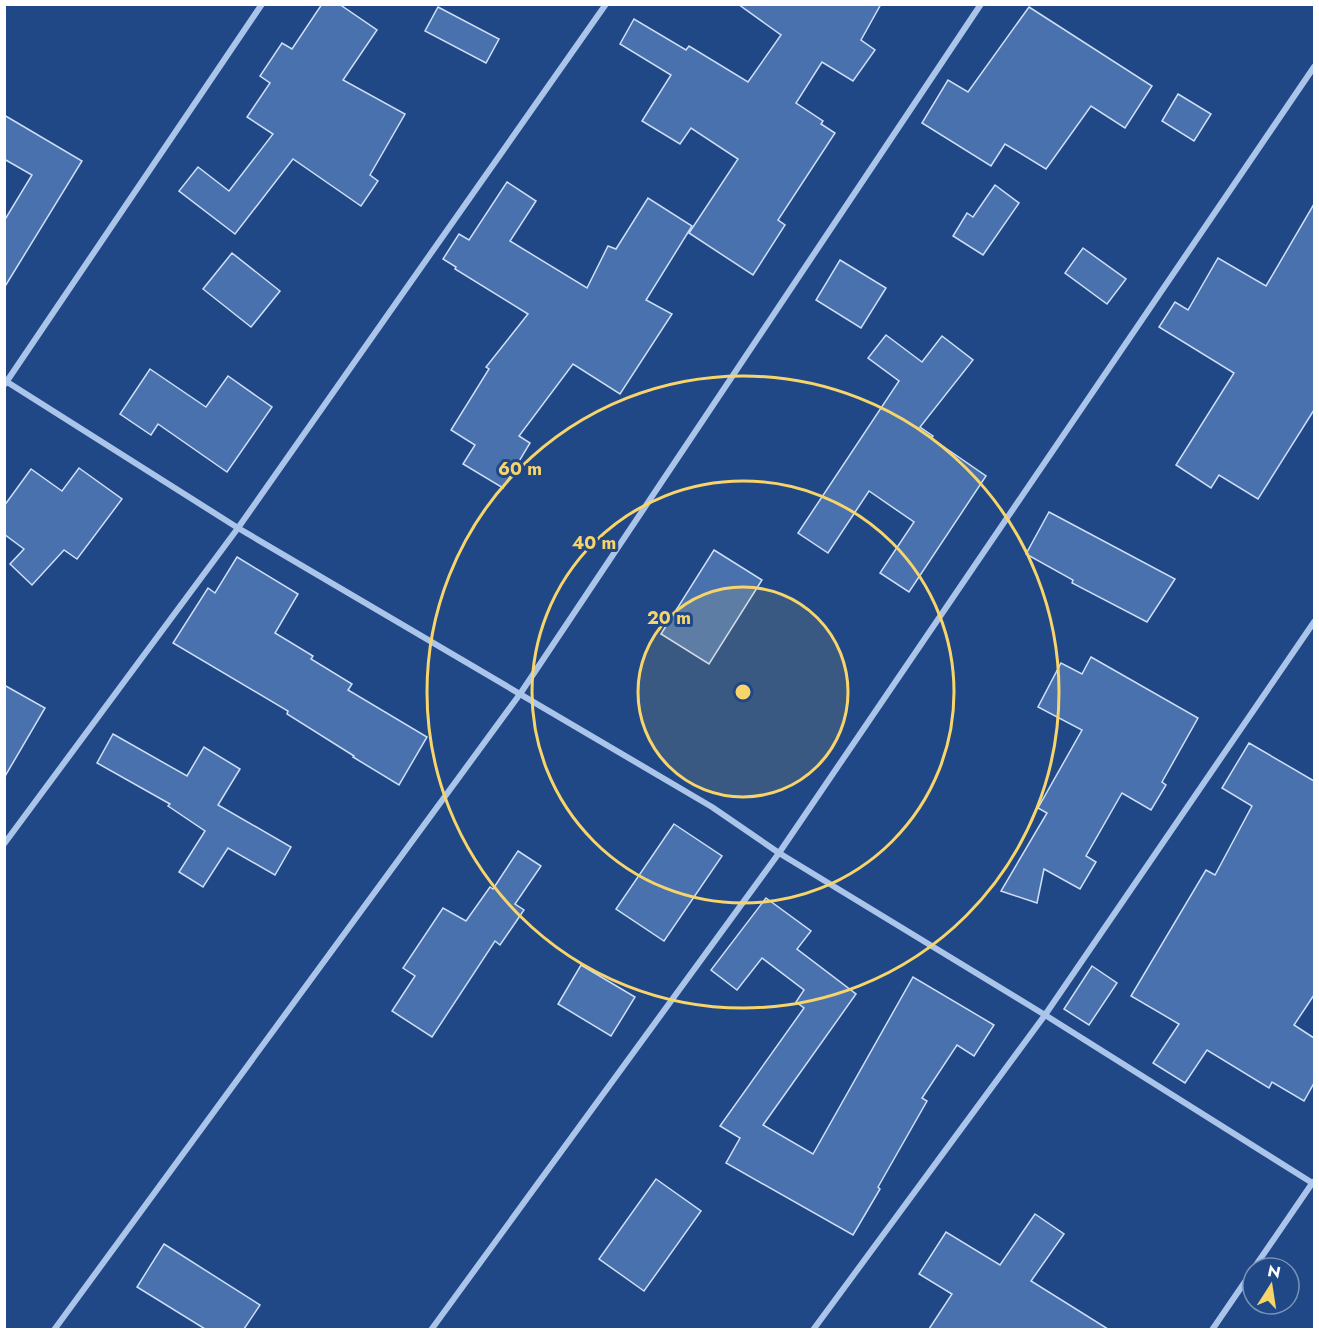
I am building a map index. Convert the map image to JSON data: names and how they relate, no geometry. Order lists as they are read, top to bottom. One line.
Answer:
{"north":"top","rings":["60 m","40 m","20 m"]}
